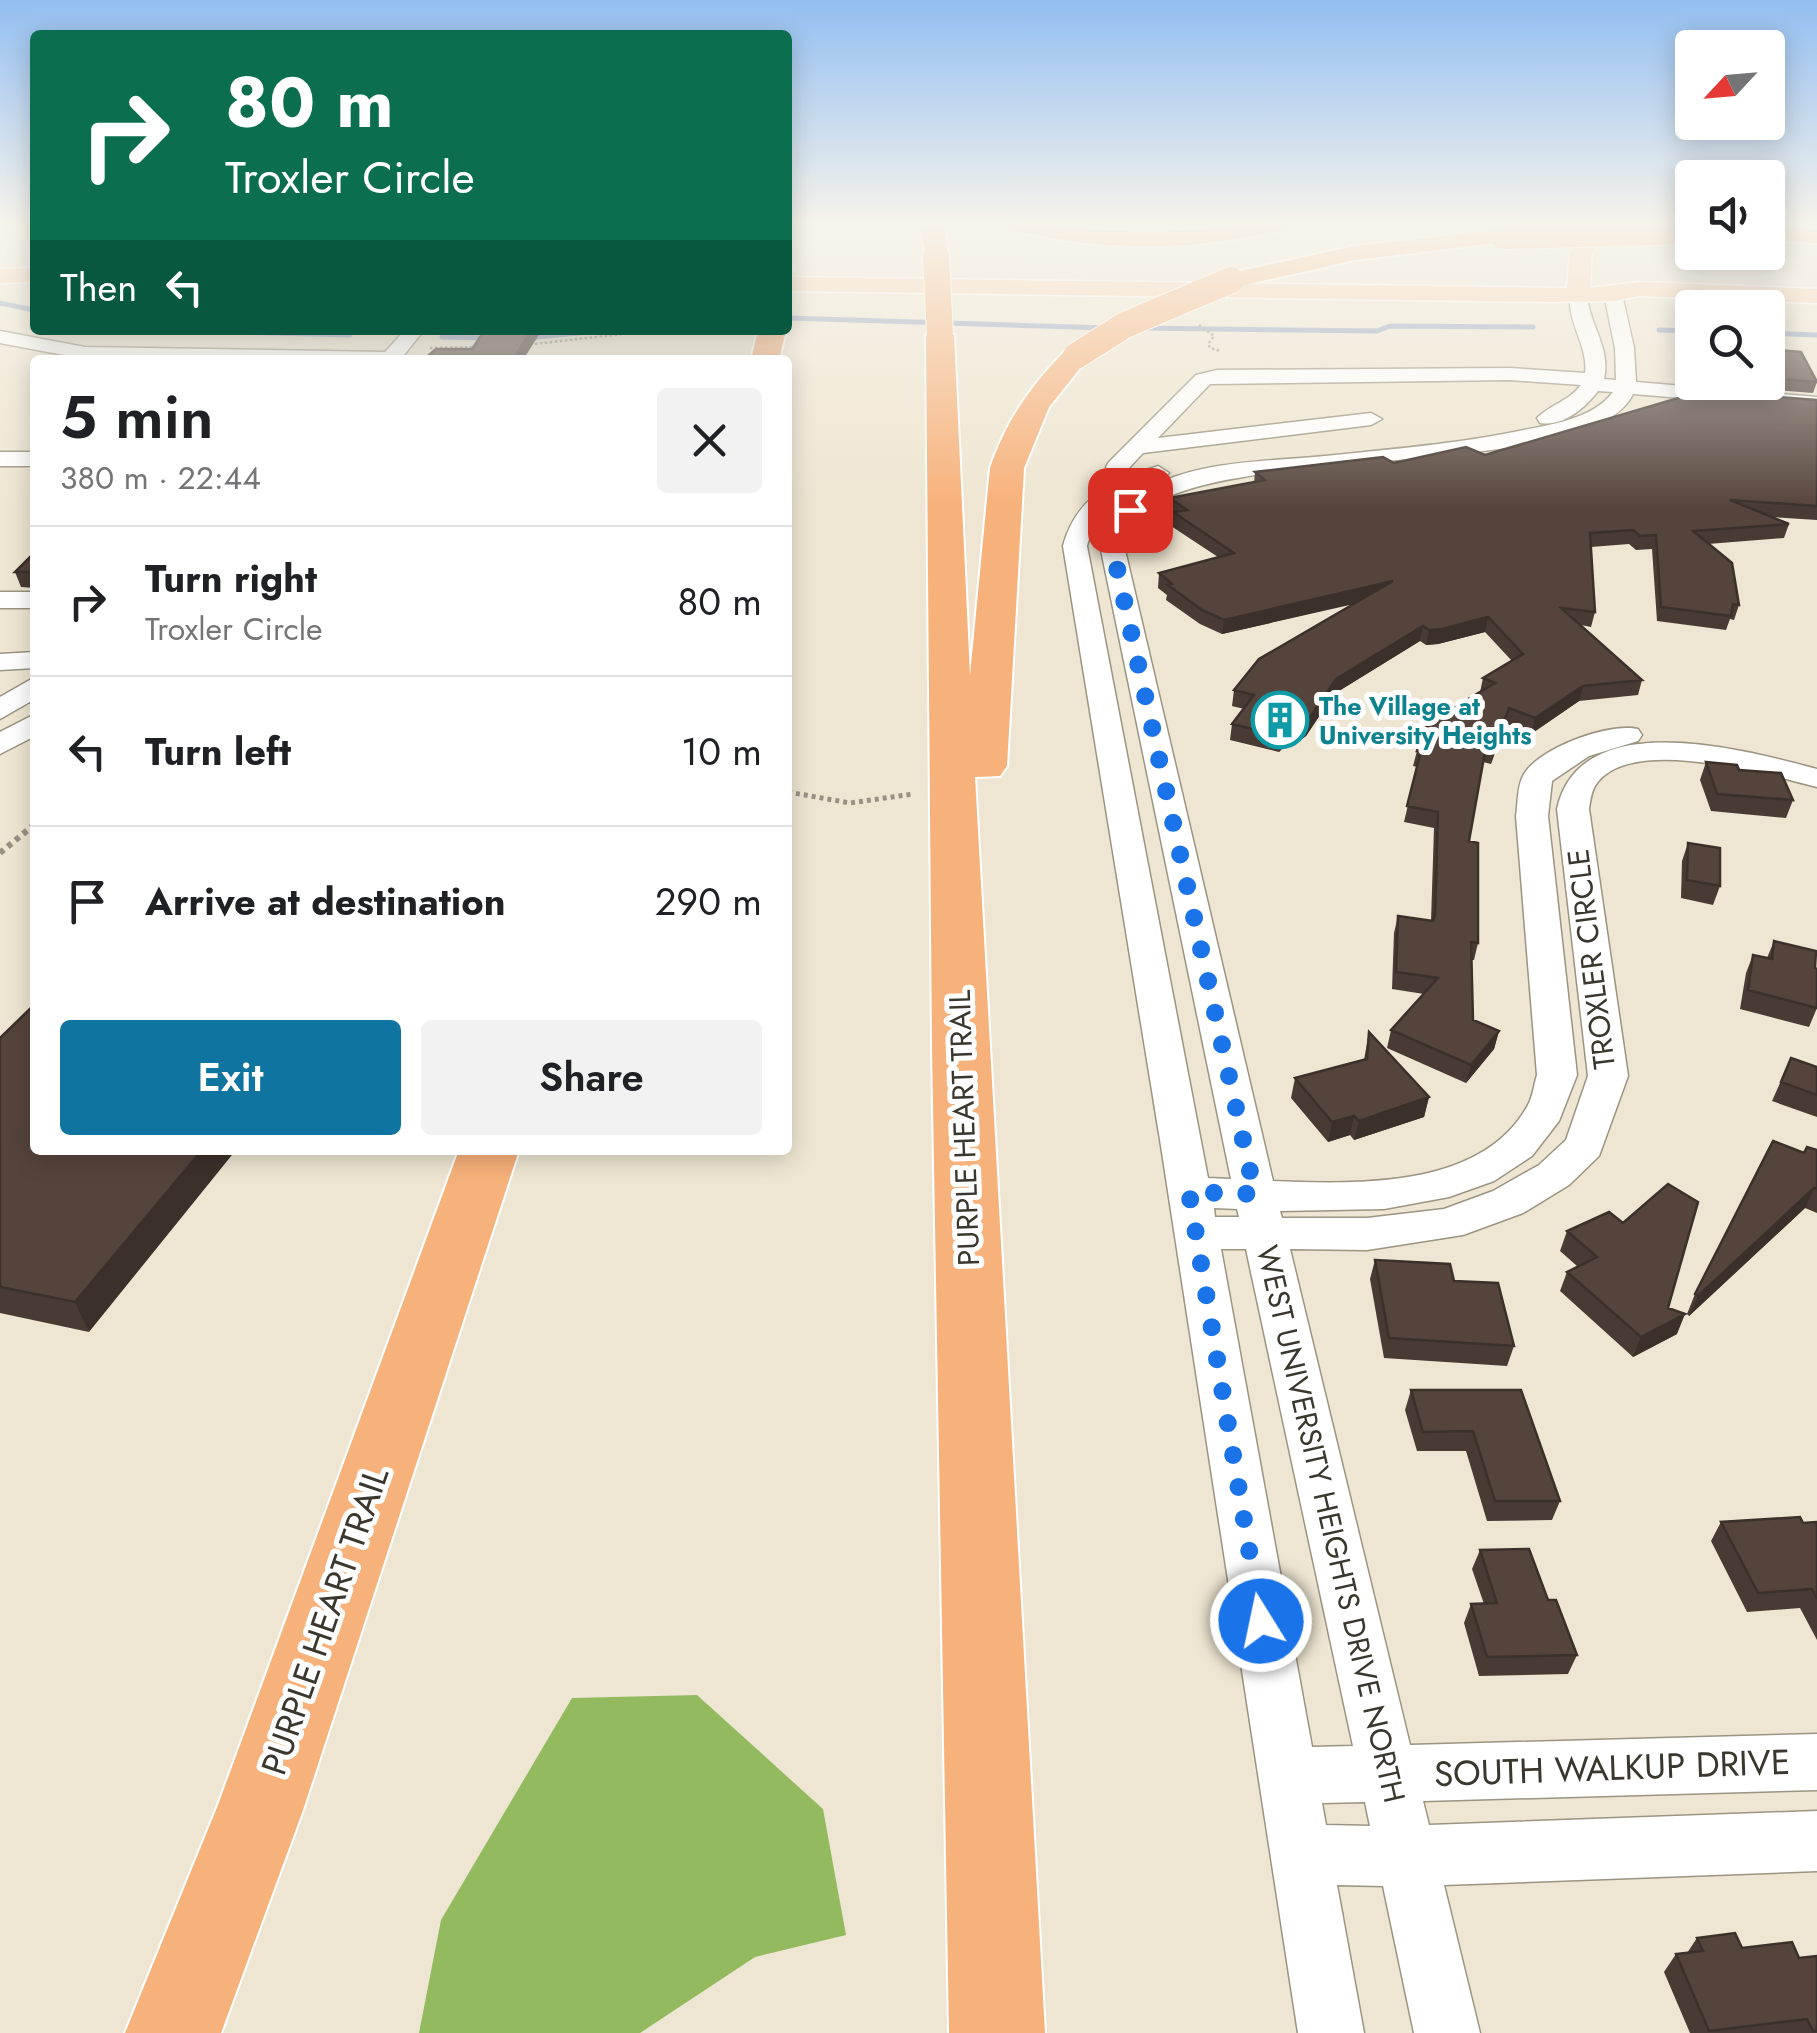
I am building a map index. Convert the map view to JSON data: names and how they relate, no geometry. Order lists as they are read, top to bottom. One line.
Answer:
{"streets":{"highway":["PURPLE HEART TRAIL"],"street":["TROXLER CIRCLE","WEST UNIVERSITY HEIGHTS DRIVE NORTH","SOUTH WALKUP DRIVE"]},"crossings":[["TROXLER CIRCLE","WEST UNIVERSITY HEIGHTS DRIVE NORTH"],["WEST UNIVERSITY HEIGHTS DRIVE NORTH","SOUTH WALKUP DRIVE"]],"places":{"building":["The Village at University Heights"]},"north":"bottom left","page":{"turn":["80 m","Troxler Circle"],"then":"Then","heading":["5 min","380 m · 22:44"],"list":[{"name":"Turn right","note":"Troxler Circle","value":"80 m"},{"name":"Turn left","value":"10 m"},{"name":"Arrive at destination","value":"290 m"}],"buttons":["Exit","Share"]}}
